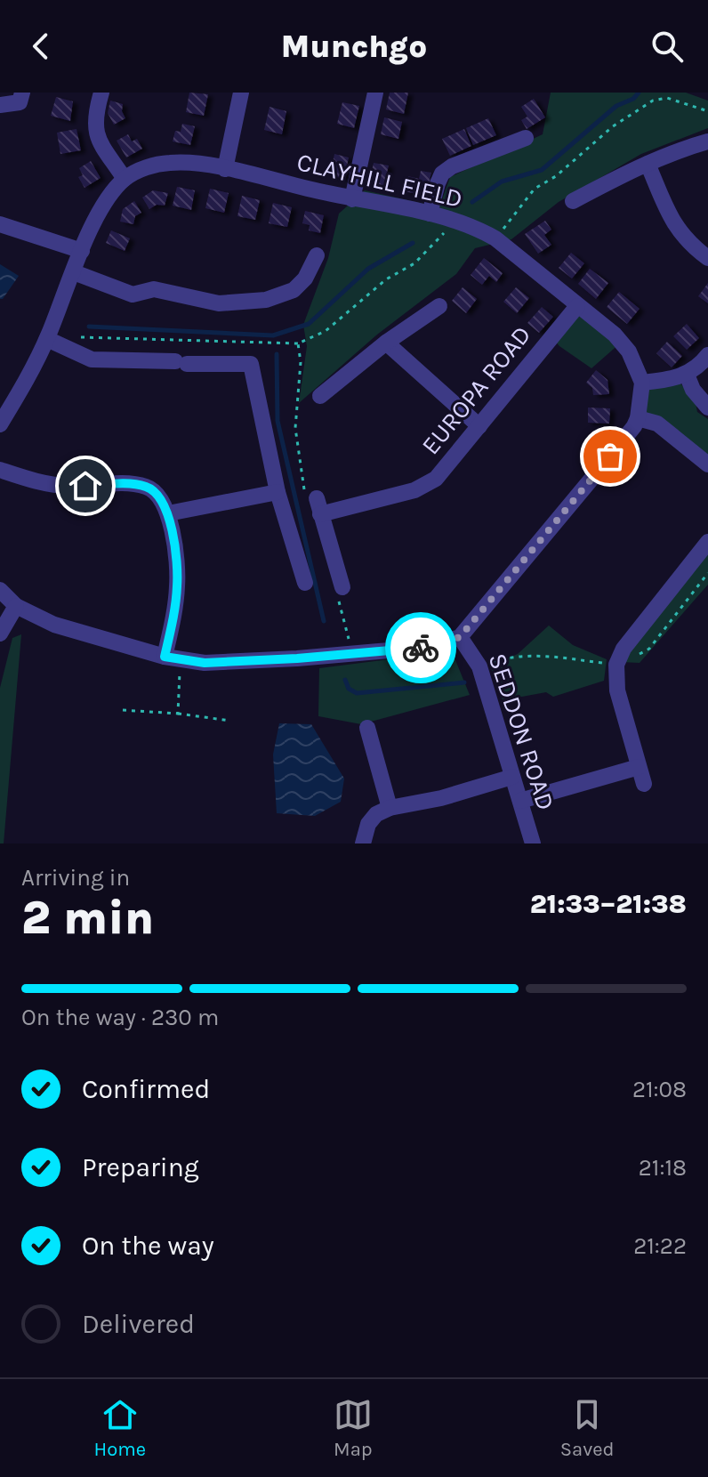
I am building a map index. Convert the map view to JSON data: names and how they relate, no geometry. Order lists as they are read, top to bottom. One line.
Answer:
{"streets":{"street":["CLAYHILL FIELD","EUROPA ROAD","SEDDON ROAD"]},"crossings":[["CLAYHILL FIELD","EUROPA ROAD"]],"page":{"header":"Munchgo","heading":["2 min","Arriving in","21:33–21:38"],"bar":"On the way · 230 m","list":[["Confirmed","21:08"],["Preparing","21:18"],["On the way","21:22"],"Delivered"],"tabs":["Home","Map","Saved"]}}
